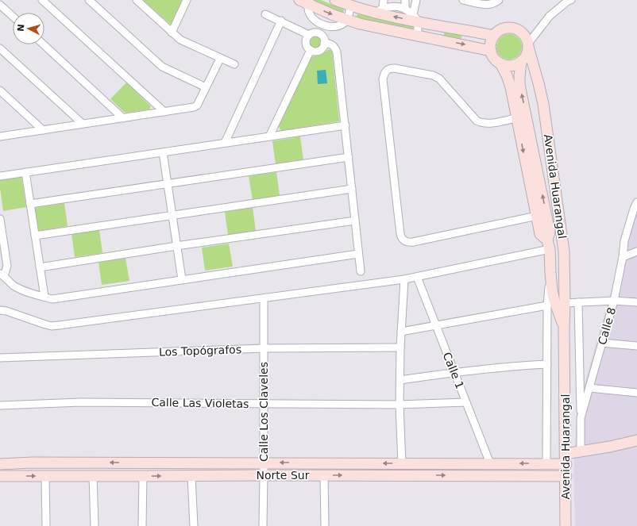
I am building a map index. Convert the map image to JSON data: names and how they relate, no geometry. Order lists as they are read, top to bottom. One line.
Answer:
{"streets":{"street":["Avenida Huarangal","Calle 8","Los Topógrafos","Calle 1","Calle Las Violetas","Calle Los Claveles","Norte Sur"]},"crossings":[["Avenida Huarangal","Norte Sur"],["Calle 8","Norte Sur"],["Los Topógrafos","Calle Los Claveles"],["Calle 1","Calle Las Violetas"],["Calle 1","Norte Sur"],["Calle Las Violetas","Calle Los Claveles"],["Calle Los Claveles","Norte Sur"]],"north":"left"}
